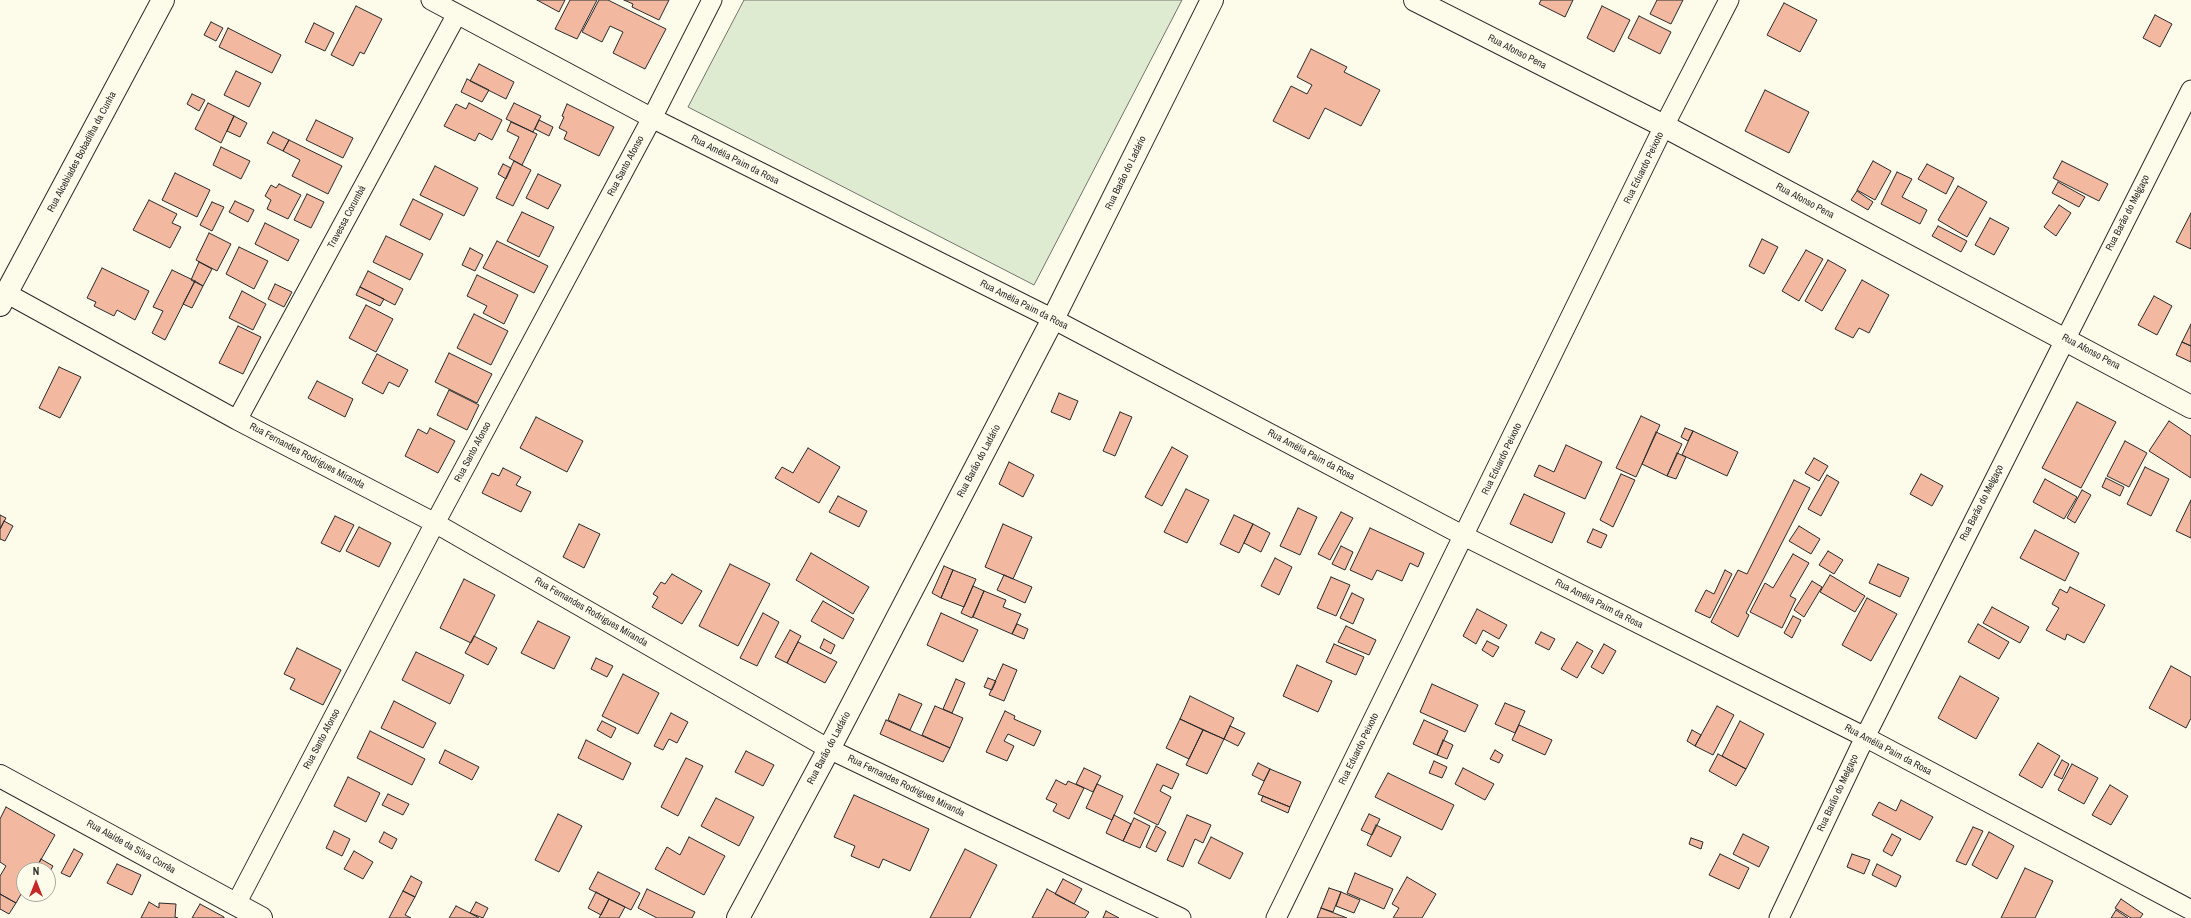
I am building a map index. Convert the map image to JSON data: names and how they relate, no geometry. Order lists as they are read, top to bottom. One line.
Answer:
{"streets":{"main road":["Rua Afonso Pena","Rua Alcebiades Bobadilha da Cunha","Rua Barão do Ladário","Rua Alaíde da Silva Corrêa"],"street":["Rua Amélia Paim da Rosa","Rua Santo Afonso","Rua Eduardo Peixoto","Rua Barão do Melgaço","Travessa Corumbá","Rua Fernandes Rodrigues Miranda"]},"crossings":[["Rua Afonso Pena","Rua Eduardo Peixoto"],["Rua Afonso Pena","Rua Barão do Melgaço"],["Rua Alcebiades Bobadilha da Cunha","Rua Fernandes Rodrigues Miranda"],["Rua Amélia Paim da Rosa","Rua Santo Afonso"],["Rua Amélia Paim da Rosa","Rua Eduardo Peixoto"],["Rua Amélia Paim da Rosa","Rua Barão do Ladário"],["Rua Amélia Paim da Rosa","Rua Barão do Melgaço"],["Rua Amélia Paim da Rosa","Travessa Corumbá"],["Rua Santo Afonso","Rua Fernandes Rodrigues Miranda"],["Rua Santo Afonso","Rua Alaíde da Silva Corrêa"],["Rua Barão do Ladário","Rua Fernandes Rodrigues Miranda"],["Travessa Corumbá","Rua Fernandes Rodrigues Miranda"]],"north":"top"}
